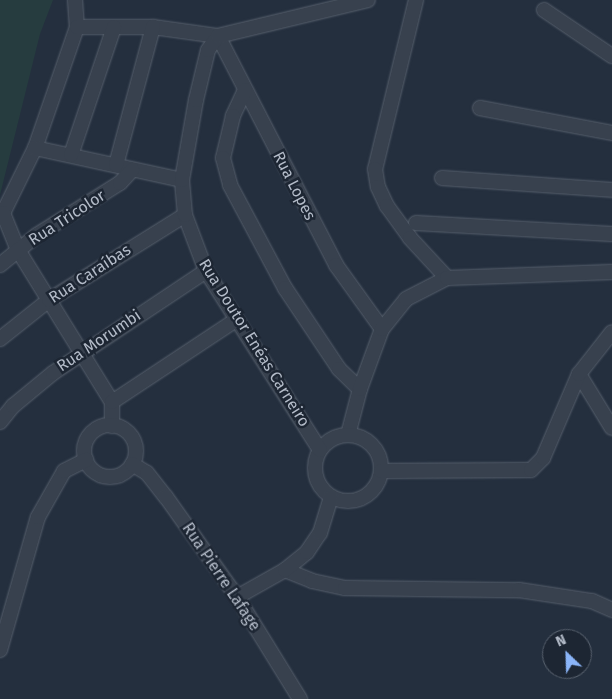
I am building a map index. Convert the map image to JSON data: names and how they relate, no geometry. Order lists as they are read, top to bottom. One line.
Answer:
{"streets":{"street":["Rua Lopes","Rua Tricolor","Rua Caraíbas","Rua Morumbi","Rua Doutor Enéas Carneiro","Rua Pierre Lafage"]},"crossings":[["Rua Lopes","Rua Doutor Enéas Carneiro"],["Rua Caraíbas","Rua Doutor Enéas Carneiro"],["Rua Morumbi","Rua Doutor Enéas Carneiro"]],"north":"top left"}
